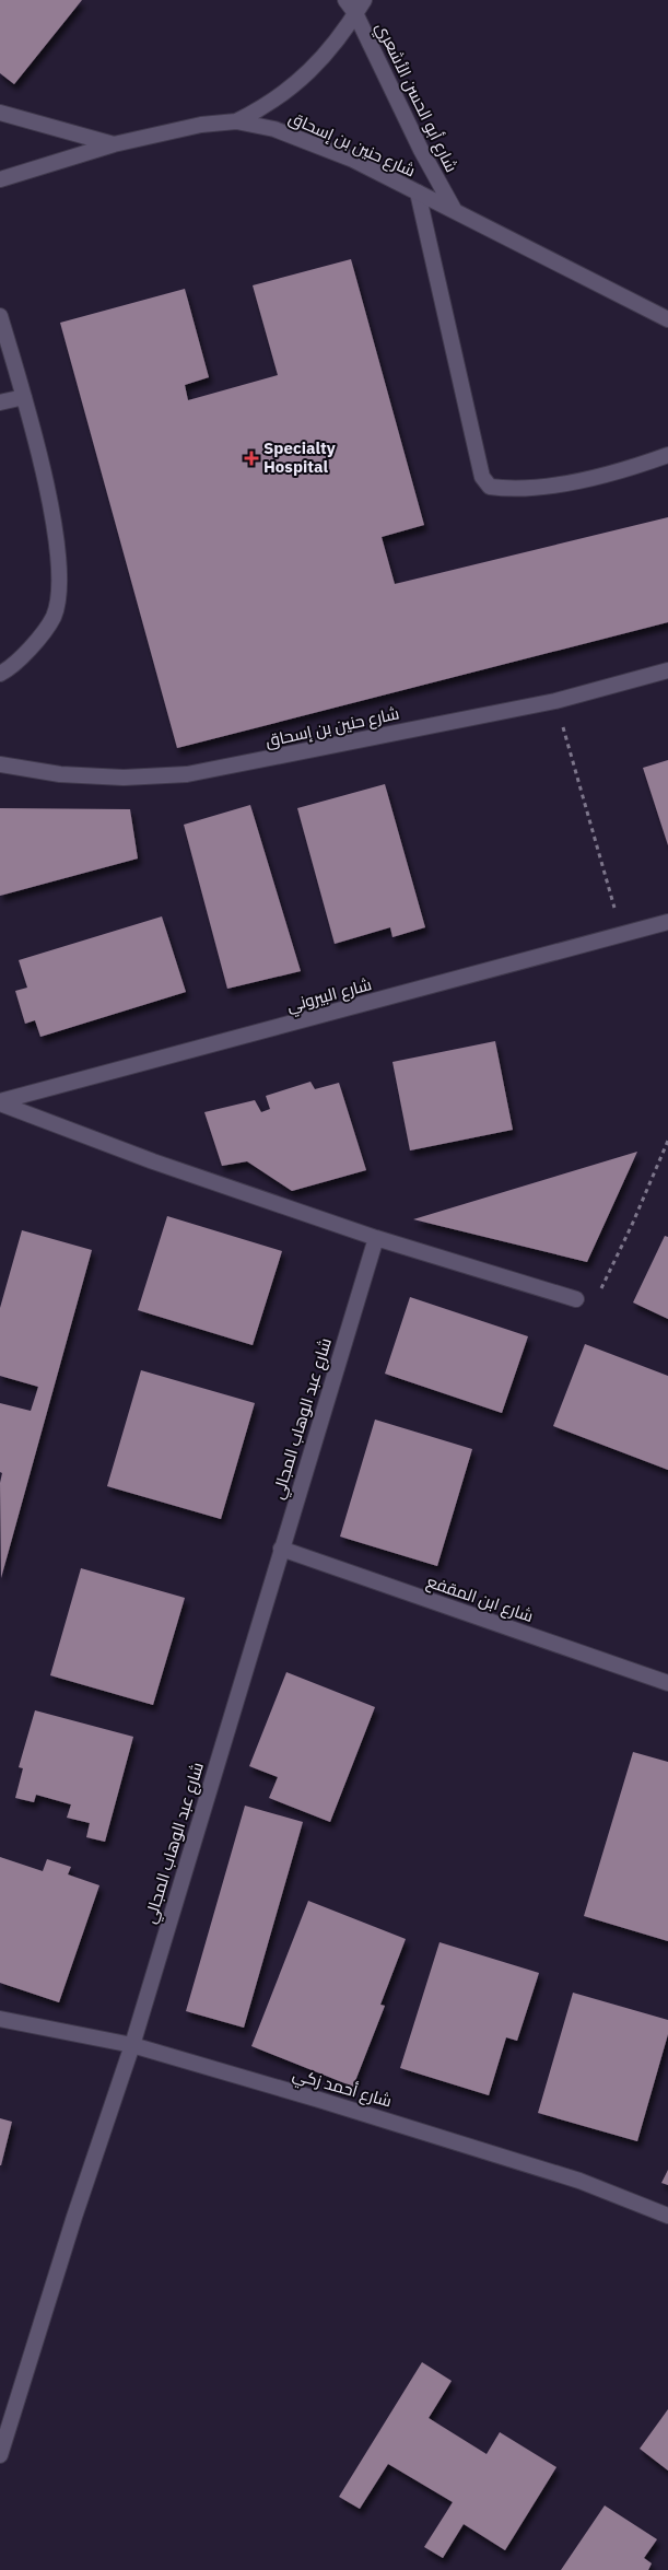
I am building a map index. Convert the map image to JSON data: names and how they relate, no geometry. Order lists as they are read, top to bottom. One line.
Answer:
{"streets":{"street":["شارع أبو الحسن الأشعري","شارع حنين بن إسحاق","شارع البيروني","شارع عبد الوهاب المجالي","شارع ابن المقفع","شارع أحمد زكي"]},"crossings":[["شارع أبو الحسن الأشعري","شارع حنين بن إسحاق"],["شارع عبد الوهاب المجالي","شارع ابن المقفع"],["شارع عبد الوهاب المجالي","شارع أحمد زكي"]],"places":{"health":["Specialty Hospital"]}}
